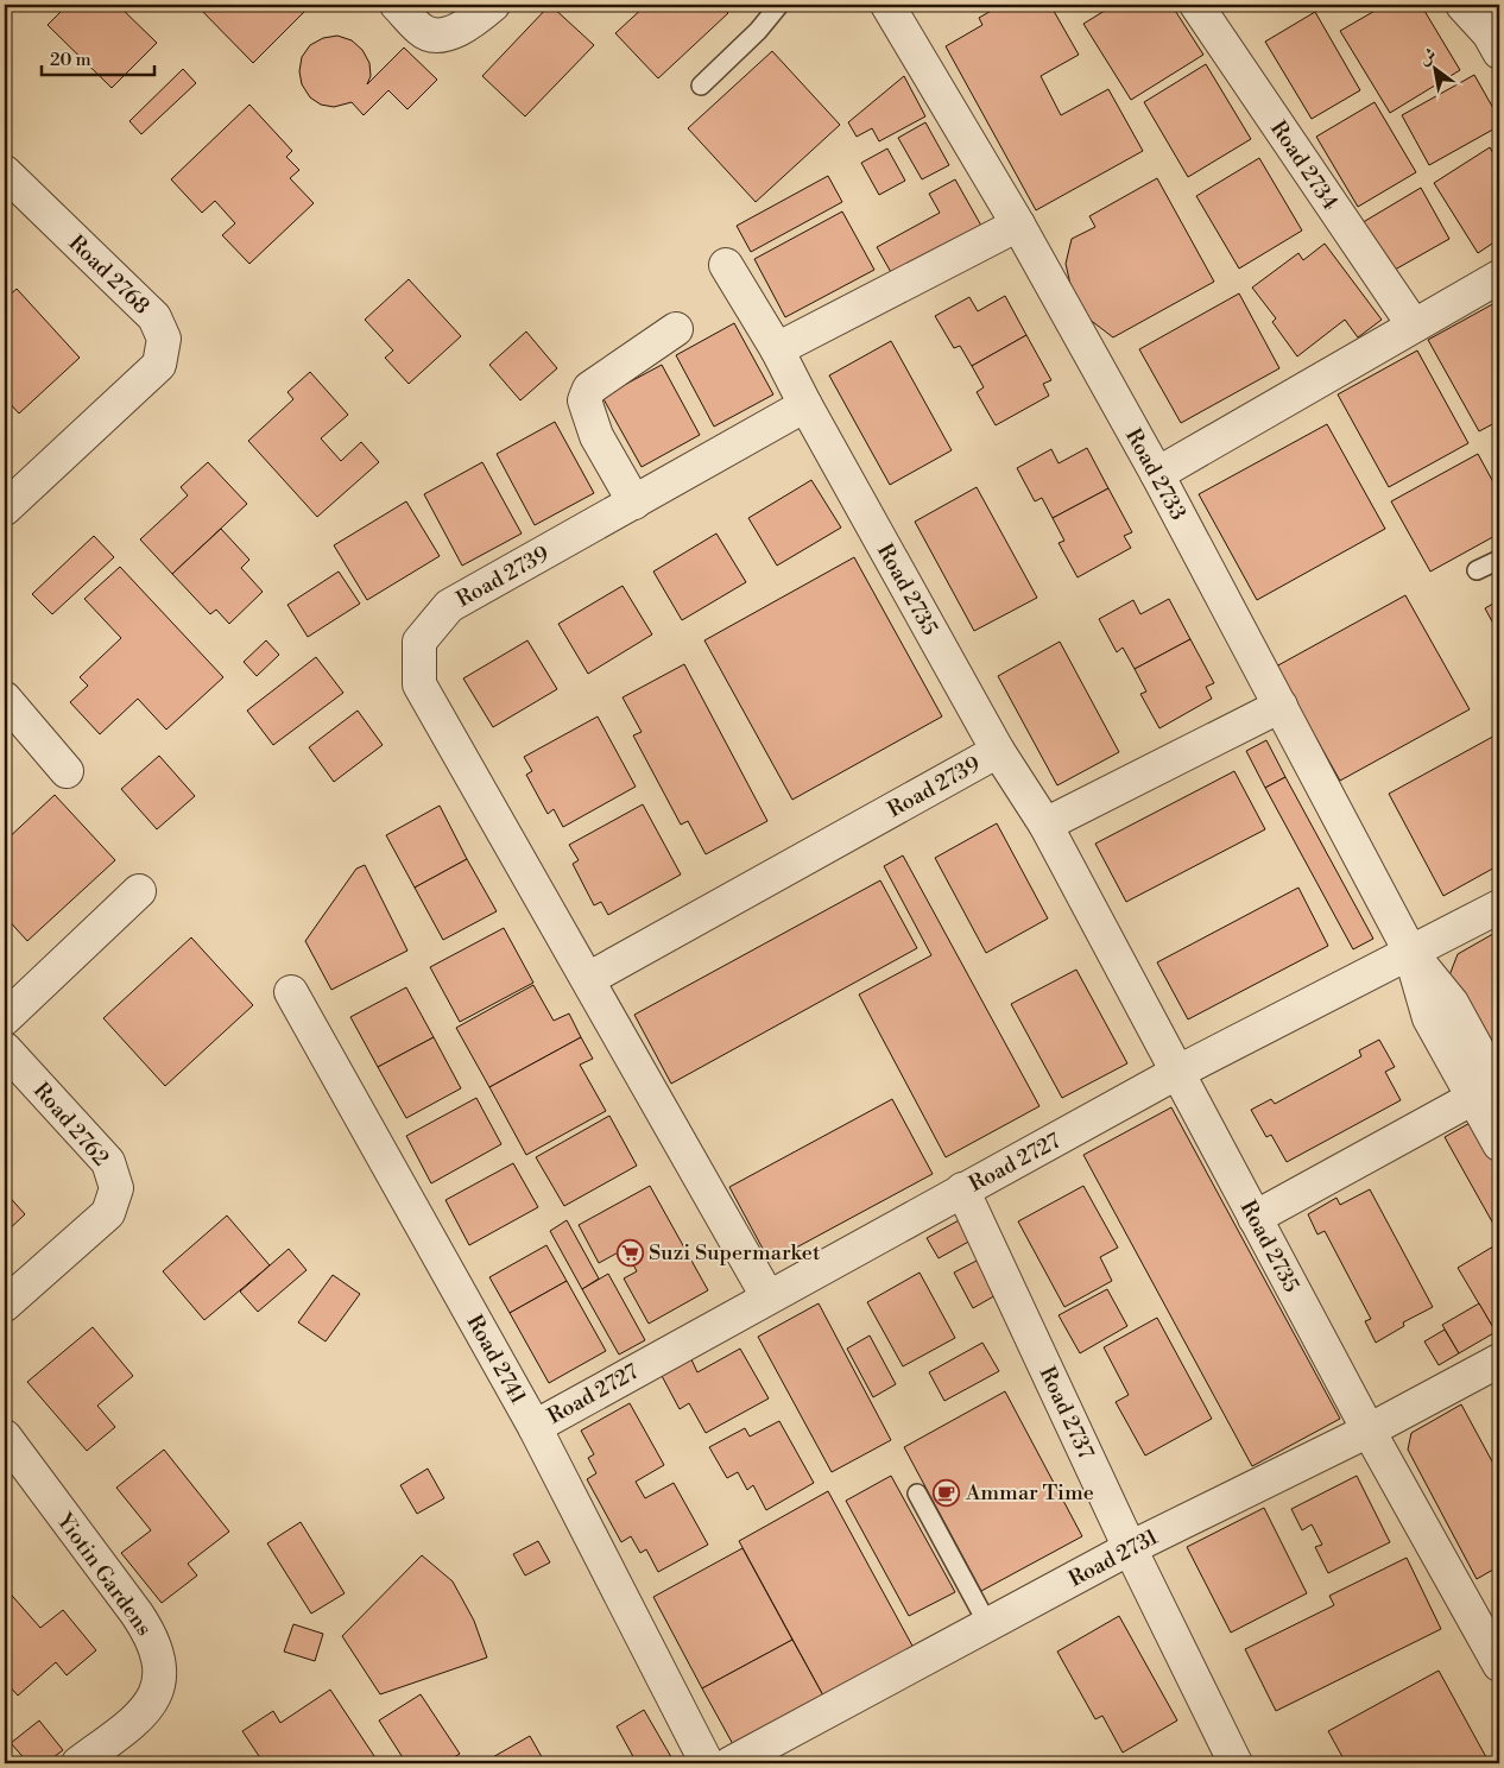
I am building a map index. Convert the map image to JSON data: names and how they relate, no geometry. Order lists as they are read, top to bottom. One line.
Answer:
{"streets":{"street":["Road 2734","Road 2768","Road 2733","Road 2739","Road 2735","Road 2762","Road 2727","Road 2741","Road 2737","Road 2731","Yiotin Gardens"]},"crossings":[["Road 2733","Road 2727"],["Road 2739","Road 2735"],["Road 2739","Road 2727"],["Road 2735","Road 2727"],["Road 2735","Road 2731"],["Road 2727","Road 2741"],["Road 2727","Road 2737"],["Road 2737","Road 2731"]],"places":{"supermarket":["Suzi Supermarket"],"cafe":["Ammar Time"]},"scale_bar":"20 m","north":"top left"}
